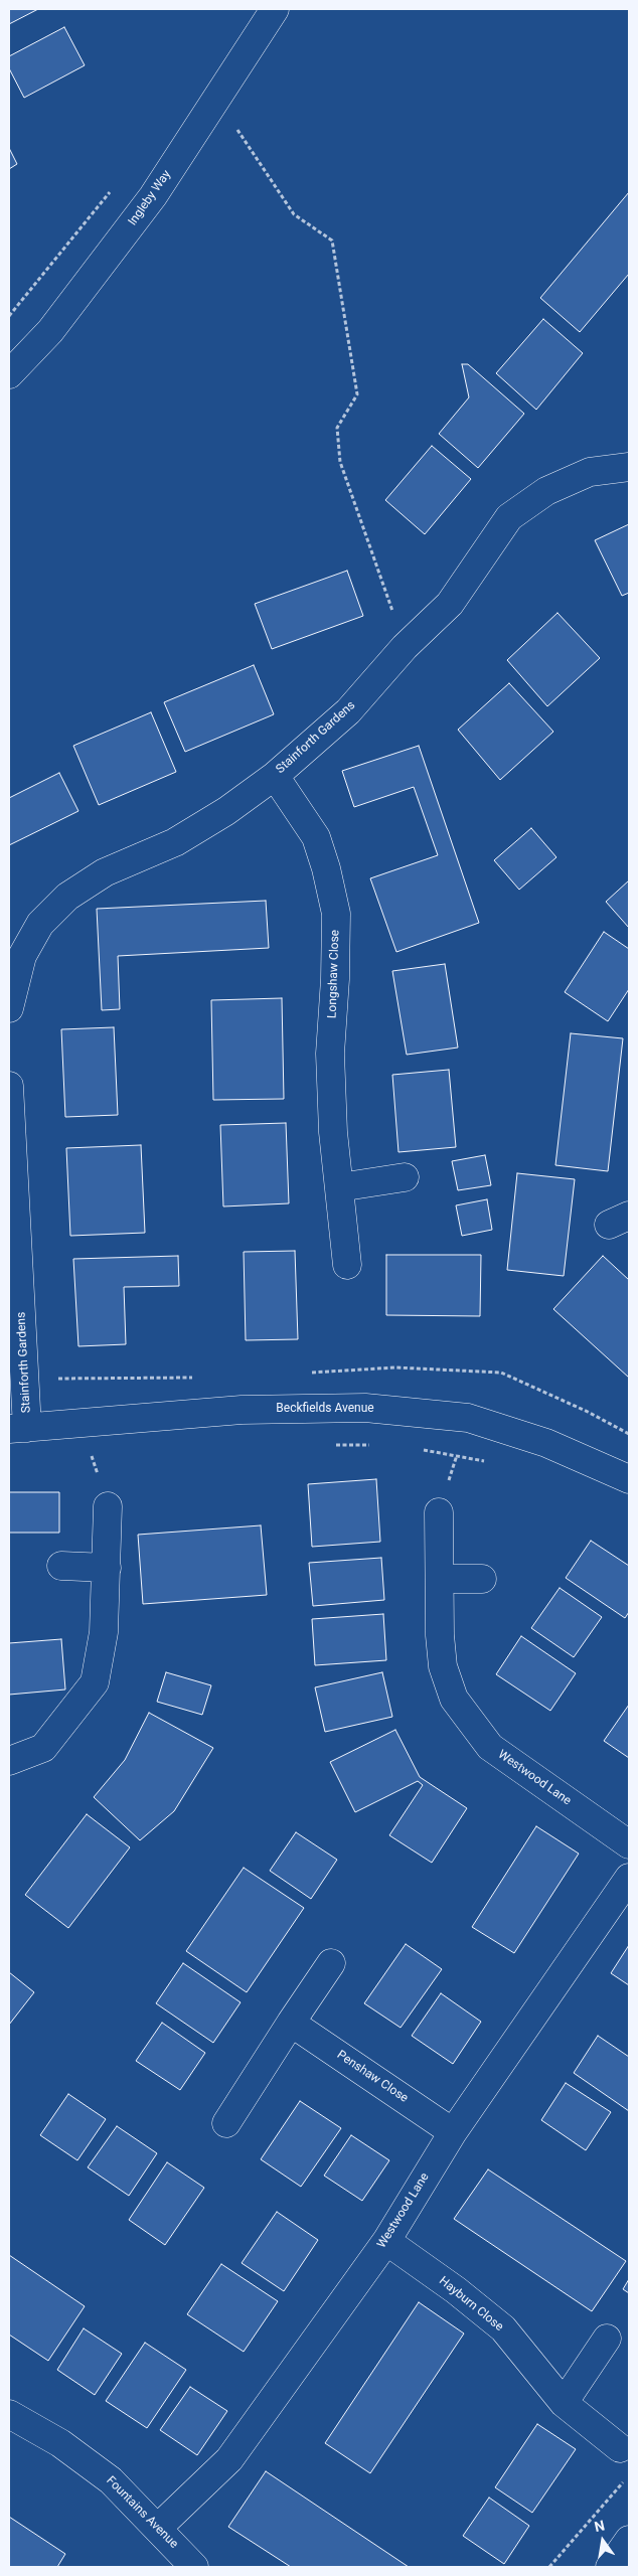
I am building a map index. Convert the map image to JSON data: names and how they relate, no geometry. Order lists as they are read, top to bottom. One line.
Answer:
{"streets":{"street":["Ingleby Way","Stainforth Gardens","Longshaw Close","Beckfields Avenue","Westwood Lane","Penshaw Close","Hayburn Close","Fountains Avenue"]},"crossings":[["Stainforth Gardens","Longshaw Close"],["Stainforth Gardens","Beckfields Avenue"],["Westwood Lane","Penshaw Close"],["Westwood Lane","Hayburn Close"],["Westwood Lane","Fountains Avenue"]],"north":"top"}
